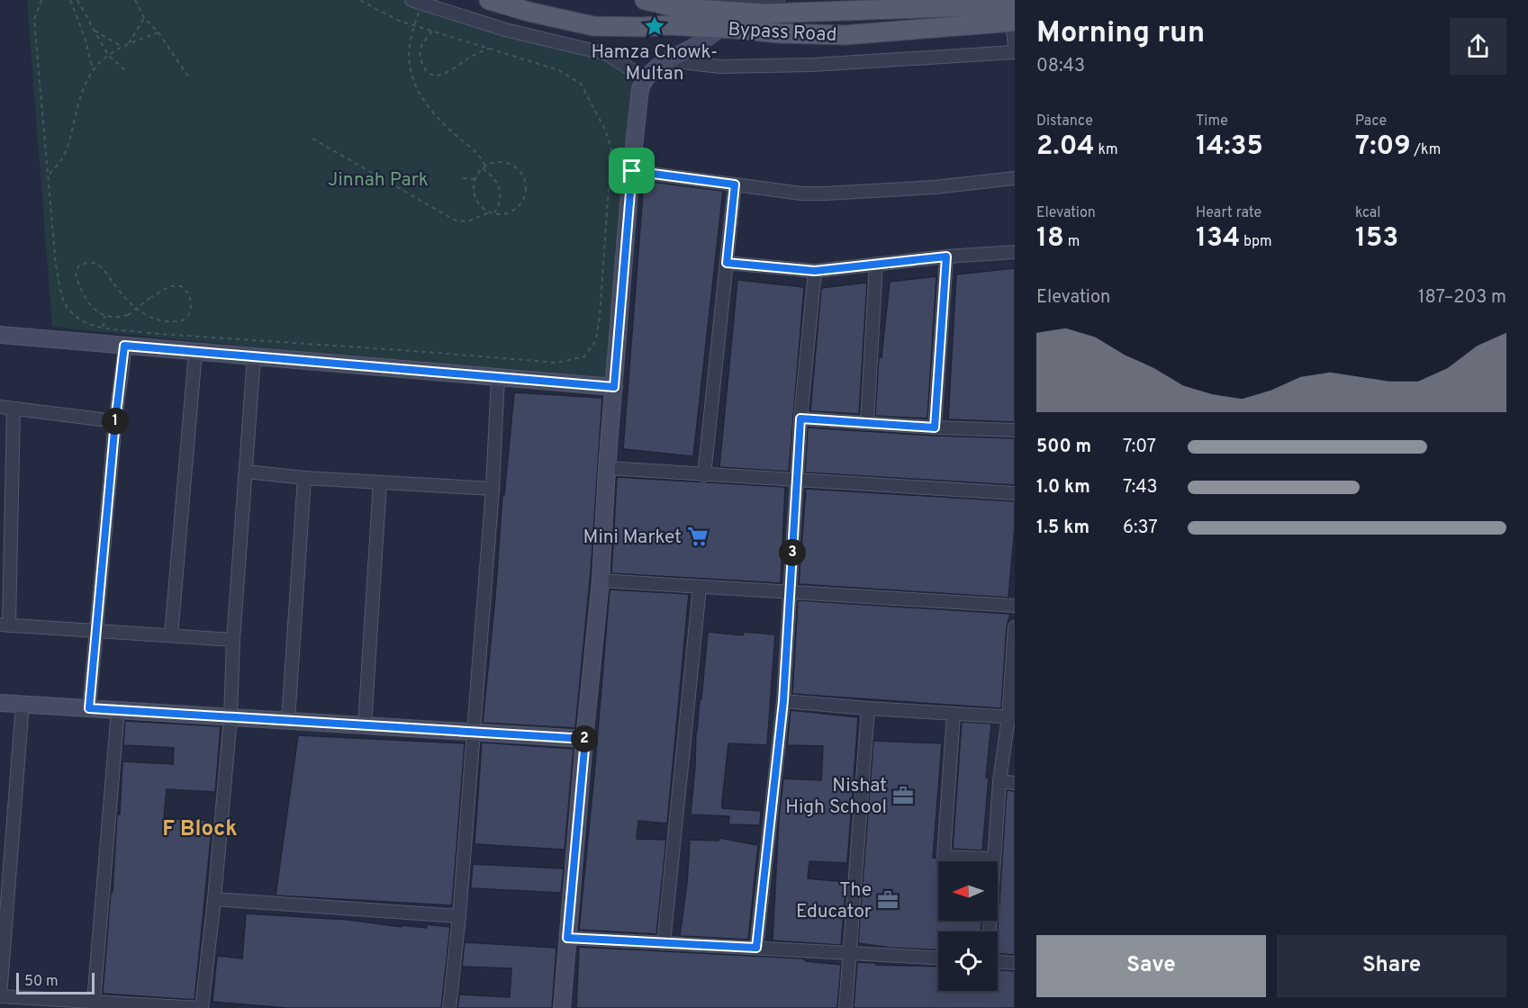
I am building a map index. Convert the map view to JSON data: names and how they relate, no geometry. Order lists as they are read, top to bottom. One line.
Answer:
{"streets":{"main road":["Bypass Road"]},"districts":["F Block"],"parks":["Jinnah Park"],"places":{"place":["Hamza Chowk- Multan"],"supermarket":["Mini Market"],"office":["Nishat High School","The Educator"]},"scale_bar":"50 m","north":"left","page":{"heading":["Morning run","08:43"],"stats":[["Distance","2.04 km"],["Time","14:35"],["Pace","7:09 /km"],["Elevation","18 m"],["Heart rate","134 bpm"],["kcal","153"]],"chart":["Elevation","187–203 m"],"pins":["1","3","2"],"list":[{"name":"500 m","note":"7:07"},{"name":"1.0 km","note":"7:43"},{"name":"1.5 km","note":"6:37"}],"buttons":["Save","Share"],"scale":"50 m"}}
